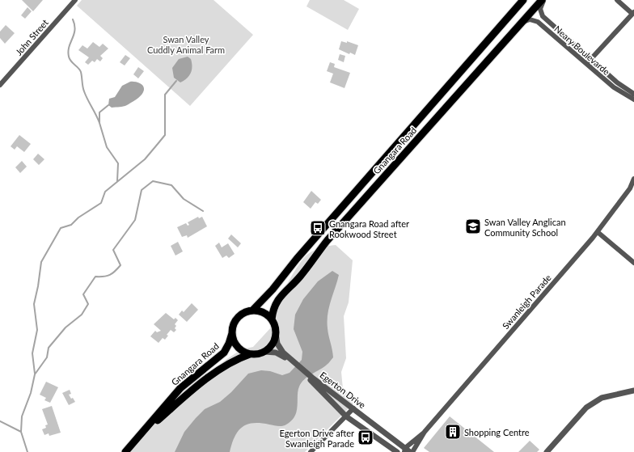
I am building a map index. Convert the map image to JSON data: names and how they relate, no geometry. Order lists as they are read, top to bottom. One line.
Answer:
{"streets":{"main road":["Gnangara Road"],"street":["John Street","Neary Boulevarde","Swanleigh Parade","Egerton Drive"]},"crossings":[["Neary Boulevarde","Gnangara Road"],["Gnangara Road","Egerton Drive"],["Swanleigh Parade","Egerton Drive"]],"parks":["Swan Valley Cuddly Animal Farm"],"places":{"school or university":["Swan Valley Anglican Community School"],"bus stop":["Gnangara Road after Rookwood Street","Egerton Drive after Swanleigh Parade"],"building":["Shopping Centre"]}}
